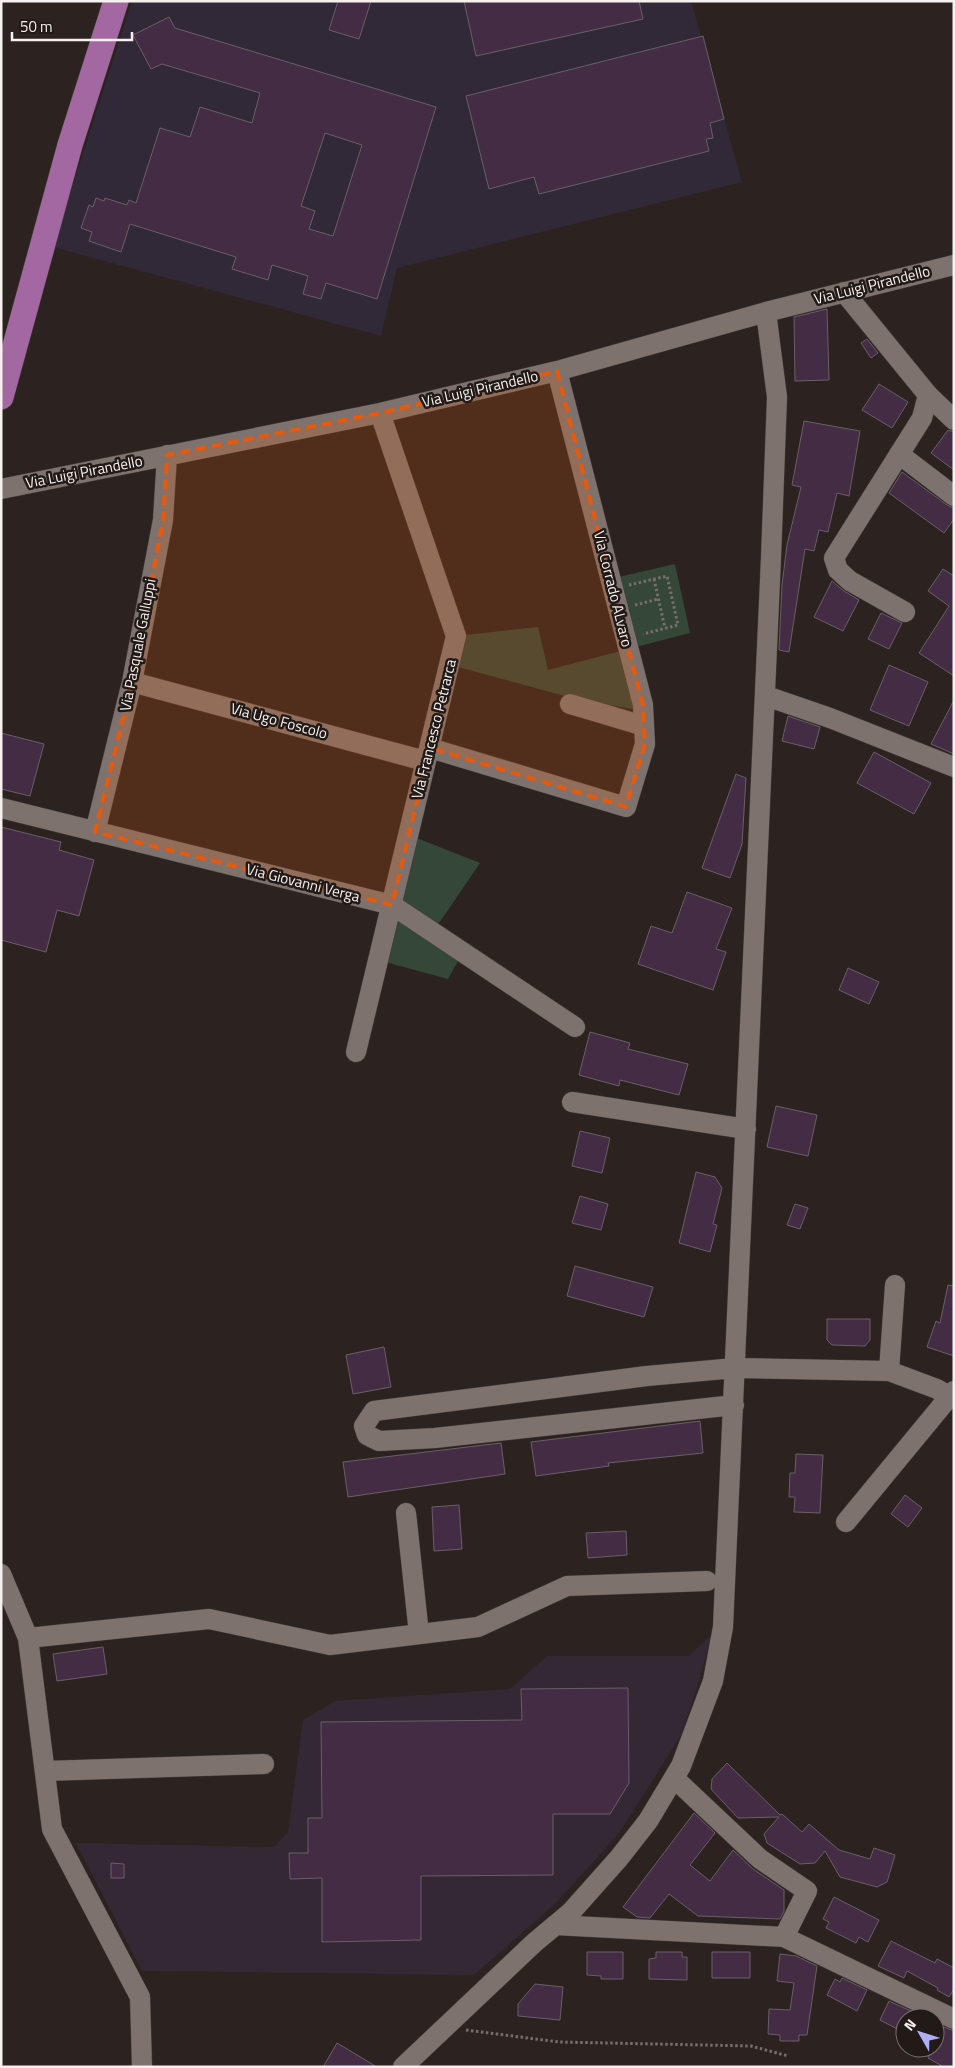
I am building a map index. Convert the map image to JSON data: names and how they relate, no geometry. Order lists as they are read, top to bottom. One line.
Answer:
{"streets":{"street":["Via Luigi Pirandello","Via Corrado ALvaro","Via Pasquale Galluppi","Via Ugo Foscolo","Via Francesco Petrarca","Via Giovanni Verga"]},"crossings":[["Via Luigi Pirandello","Via Corrado ALvaro"],["Via Luigi Pirandello","Via Pasquale Galluppi"],["Via Luigi Pirandello","Via Francesco Petrarca"],["Via Corrado ALvaro","Via Ugo Foscolo"],["Via Pasquale Galluppi","Via Ugo Foscolo"],["Via Pasquale Galluppi","Via Giovanni Verga"],["Via Ugo Foscolo","Via Francesco Petrarca"],["Via Francesco Petrarca","Via Giovanni Verga"]],"scale_bar":"50 m","north":"top left"}
